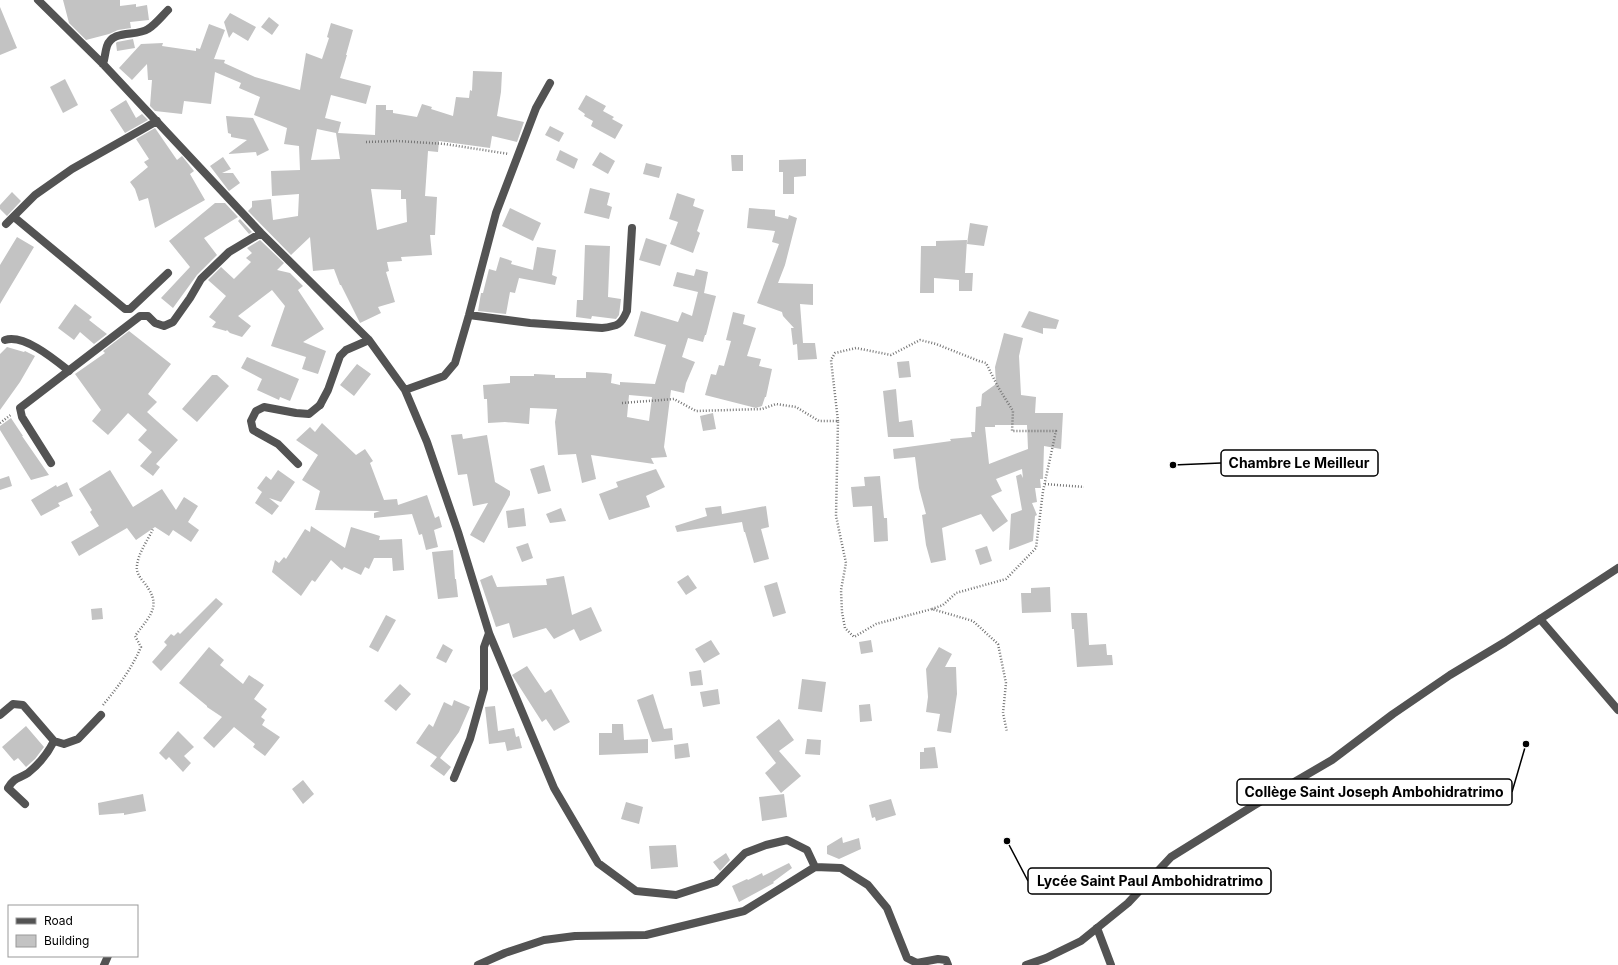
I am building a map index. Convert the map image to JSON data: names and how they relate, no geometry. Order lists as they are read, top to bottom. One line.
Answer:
{"places":["Chambre Le Meilleur","Collège Saint Joseph Ambohidratrimo","Lycée Saint Paul Ambohidratrimo"],"legend":["Road","Building"]}
